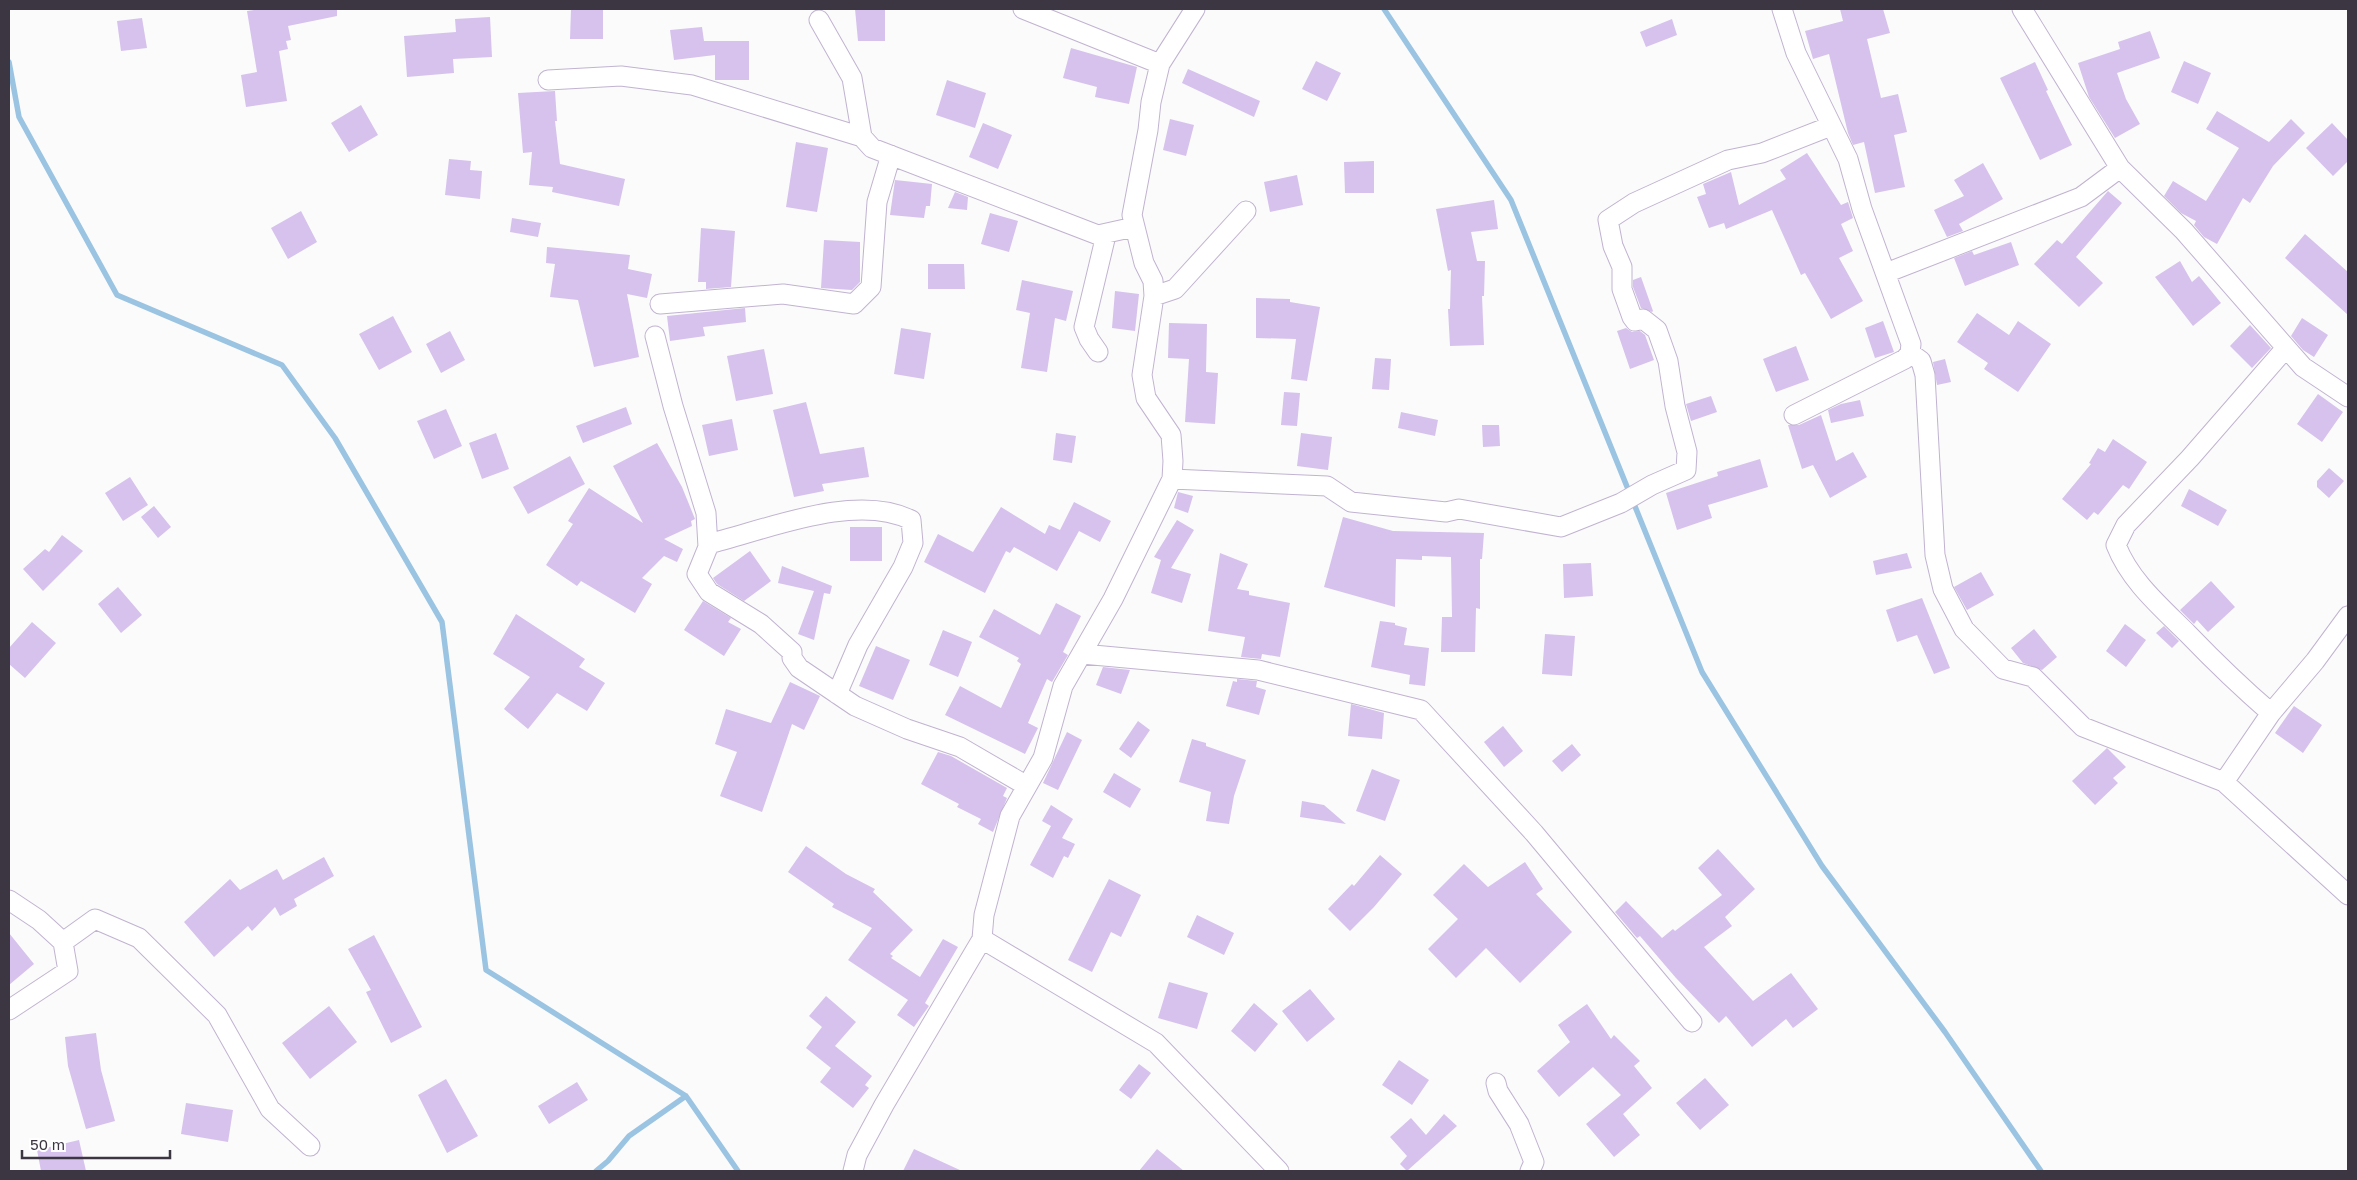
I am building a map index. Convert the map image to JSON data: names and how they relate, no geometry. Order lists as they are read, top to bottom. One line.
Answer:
{"scale_bar":"50 m"}
